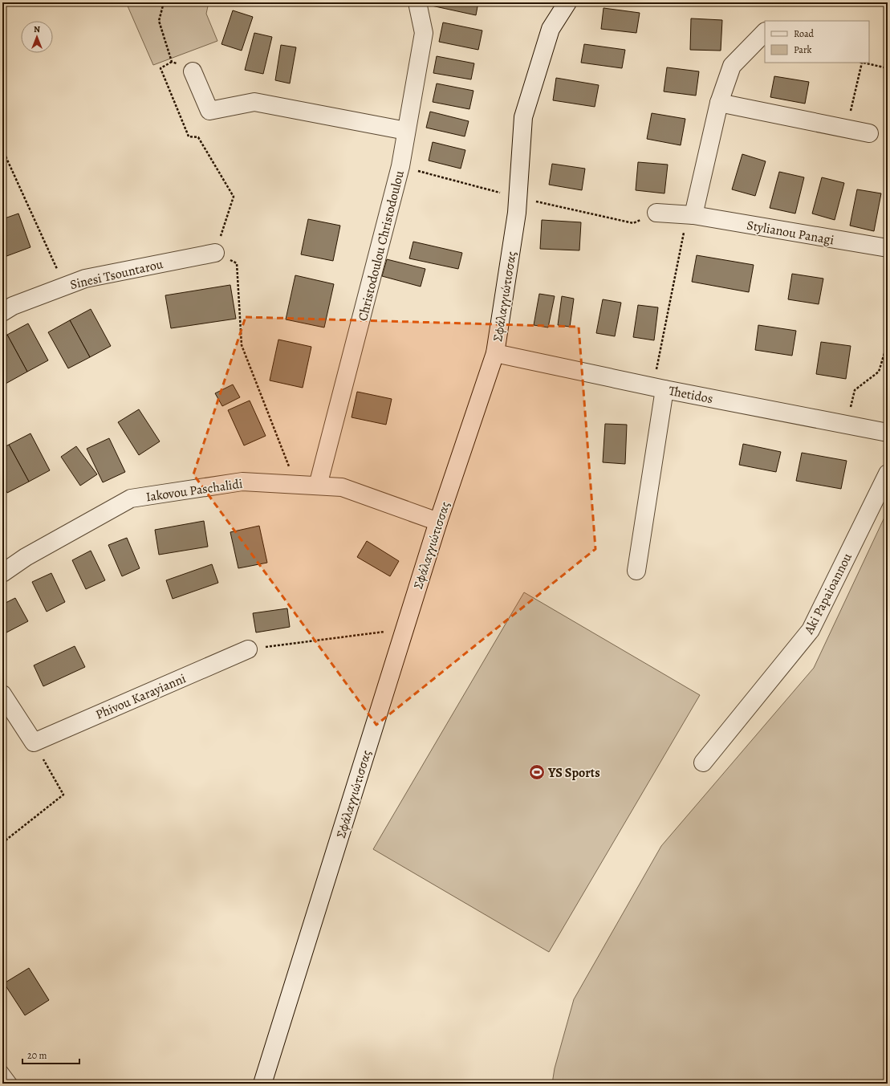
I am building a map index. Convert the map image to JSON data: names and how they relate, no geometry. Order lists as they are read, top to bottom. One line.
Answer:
{"streets":{"street":["Stylianou Panagi","Christodoulou Christodoulou","Sinesi Tsountarou","Σφάλαγγιώτισσας","Thetidos","Iakovou Paschalidi","Aki Papaioannou","Phivou Karayianni"]},"crossings":[["Christodoulou Christodoulou","Iakovou Paschalidi"],["Σφάλαγγιώτισσας","Thetidos"],["Σφάλαγγιώτισσας","Iakovou Paschalidi"]],"places":{"sports":["YS Sports"]},"legend":["Road","Park"],"scale_bar":"20 m","north":"top"}
